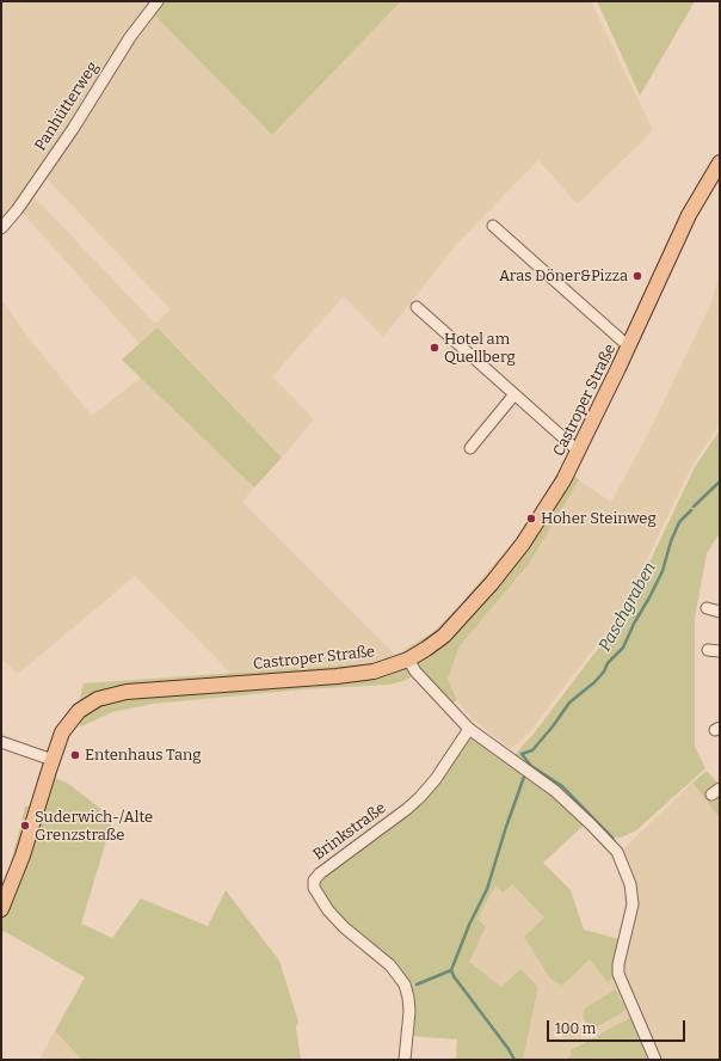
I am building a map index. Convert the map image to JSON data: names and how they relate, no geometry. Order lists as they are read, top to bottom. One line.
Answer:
{"streets":{"main road":["Castroper Straße"],"street":["Panhütterweg","Brinkstraße"]},"water":["Paschgraben"],"places":["Aras Döner&Pizza","Hotel am Quellberg","Hoher Steinweg","Entenhaus Tang","Suderwich-/Alte Grenzstraße"],"scale_bar":"100 m"}
